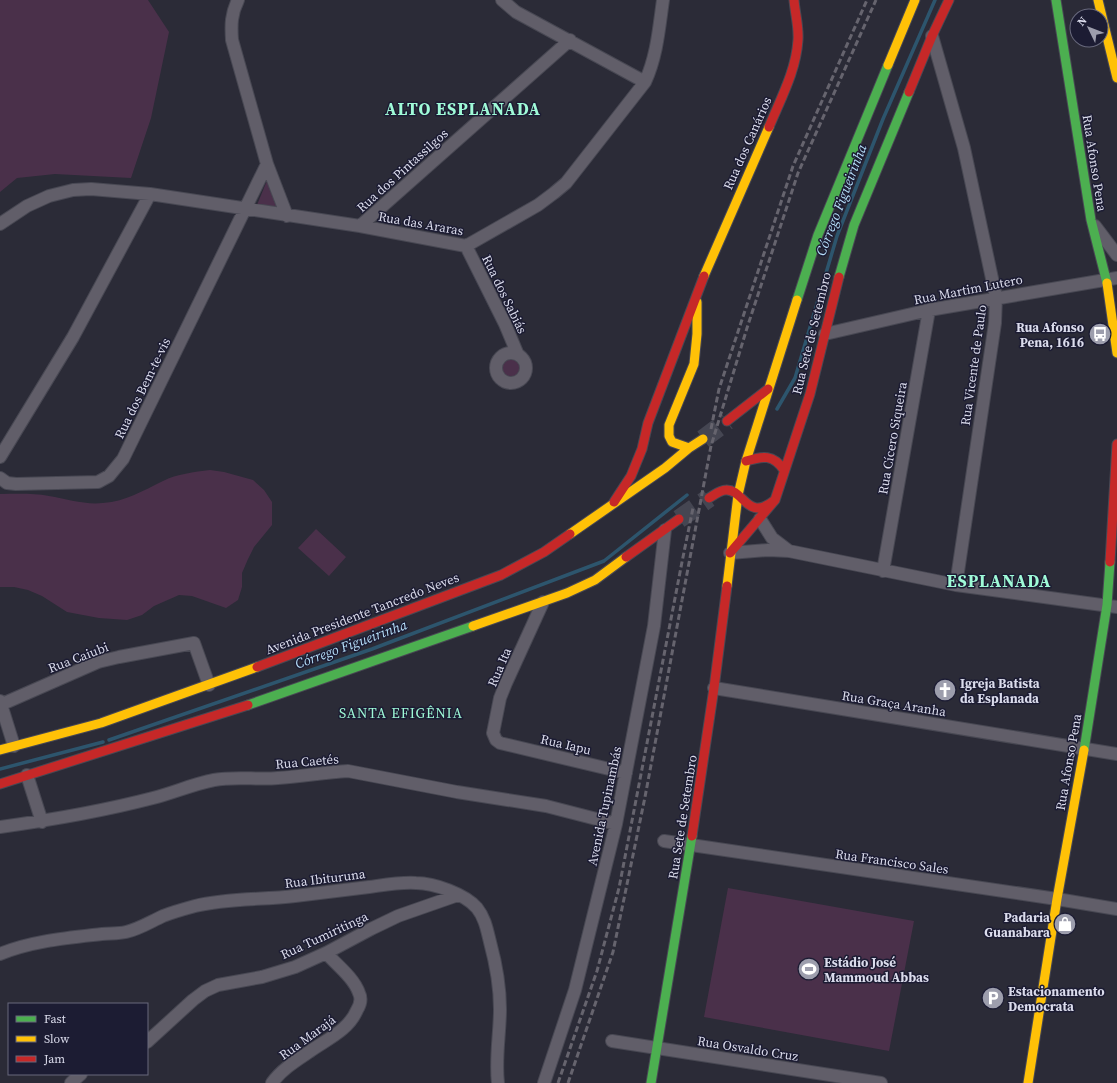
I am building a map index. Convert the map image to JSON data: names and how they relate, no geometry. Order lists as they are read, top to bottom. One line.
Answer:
{"streets":{"main road":["Rua dos Canários","Rua Afonso Pena","Rua Sete de Setembro","Avenida Presidente Tancredo Neves"],"street":["Rua dos Pintassilgos","Rua das Araras","Rua Martim Lutero","Rua dos Sabiás","Rua Vicente de Paulo","Rua dos Bem-te-vis","Rua Cícero Siqueira","Rua Caiubi","Rua Ita","Rua Graça Aranha","Rua Iapu","Rua Caetés","Avenida Tupinambás","Rua Francisco Sales","Rua Ibituruna","Rua Tumiritinga","Rua Marajá","Rua Osvaldo Cruz"]},"crossings":[["Rua dos Canários","Avenida Presidente Tancredo Neves"],["Rua Afonso Pena","Rua Martim Lutero"],["Rua Afonso Pena","Rua Graça Aranha"],["Rua Afonso Pena","Rua Francisco Sales"],["Rua dos Pintassilgos","Rua das Araras"],["Rua das Araras","Rua dos Sabiás"],["Rua das Araras","Rua dos Bem-te-vis"],["Rua Martim Lutero","Rua Sete de Setembro"],["Rua Martim Lutero","Rua Vicente de Paulo"],["Rua Martim Lutero","Rua Cícero Siqueira"],["Rua Sete de Setembro","Rua Vicente de Paulo"],["Rua Sete de Setembro","Rua Graça Aranha"],["Rua Sete de Setembro","Rua Francisco Sales"],["Rua Sete de Setembro","Rua Osvaldo Cruz"],["Avenida Presidente Tancredo Neves","Rua Caiubi"],["Rua Ita","Rua Iapu"],["Rua Iapu","Avenida Tupinambás"],["Rua Caetés","Avenida Tupinambás"],["Rua Ibituruna","Rua Tumiritinga"],["Rua Tumiritinga","Rua Marajá"]],"districts":["ALTO ESPLANADA","ESPLANADA","SANTA EFIGÊNIA"],"water":["Córrego Figueirinha"],"places":{"bus stop":["Rua Afonso Pena, 1616"],"church":["Igreja Batista da Esplanada"],"shop":["Padaria Guanabara"],"sports":["Estádio José Mammoud Abbas"],"parking":["Estacionamento Democrata"]},"legend":["Fast","Slow","Jam"],"north":"top left"}
